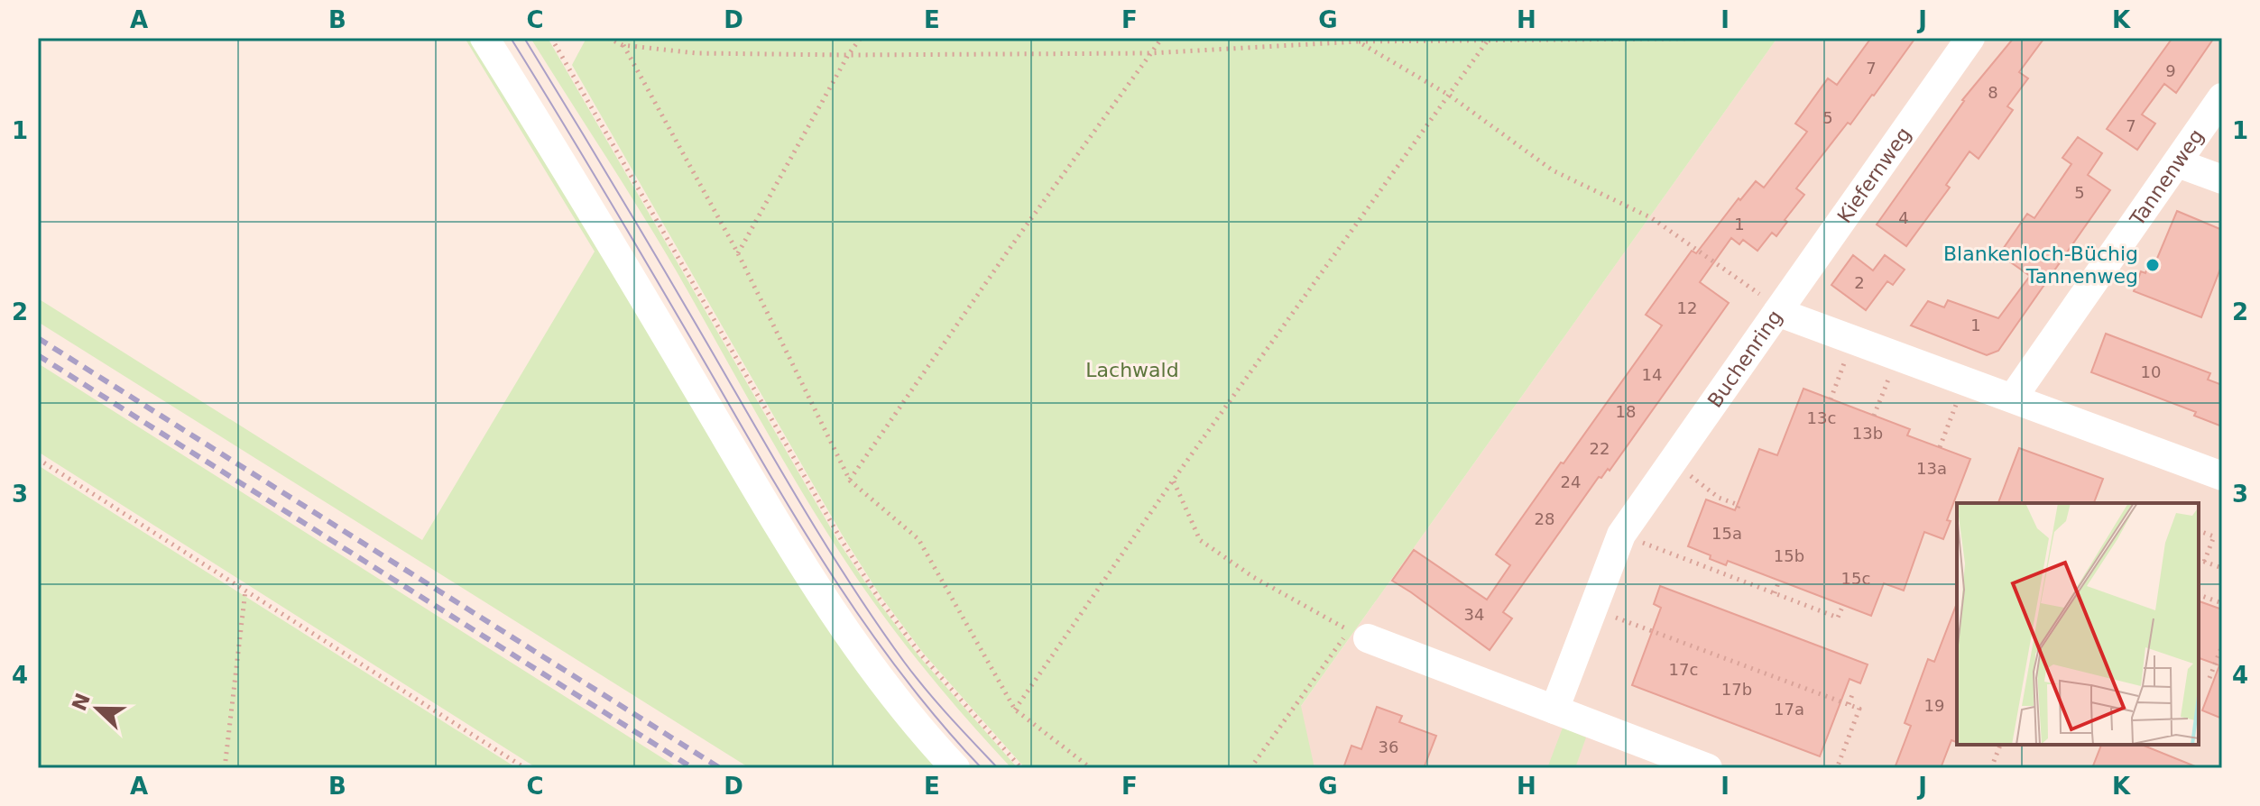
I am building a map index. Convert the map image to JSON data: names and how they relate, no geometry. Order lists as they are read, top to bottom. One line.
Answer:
{"streets":{"street":["Kiefernweg","Tannenweg","Buchenring"]},"crossings":[["Kiefernweg","Buchenring"],["Tannenweg","Buchenring"]],"parks":["Lachwald"],"places":["Blankenloch-Büchig Tannenweg"],"house_numbers":["7","9","8","5","7","5","4","1","2","12","1","10","14","18","13c","13b","22","13a","24","28","15a","15b","15c","34","17c","17b","19","17a","36"],"north":"left","grid":{"columns":["A","B","C","D","E","F","G","H","I","J","K"],"rows":["1","2","3","4"]}}
